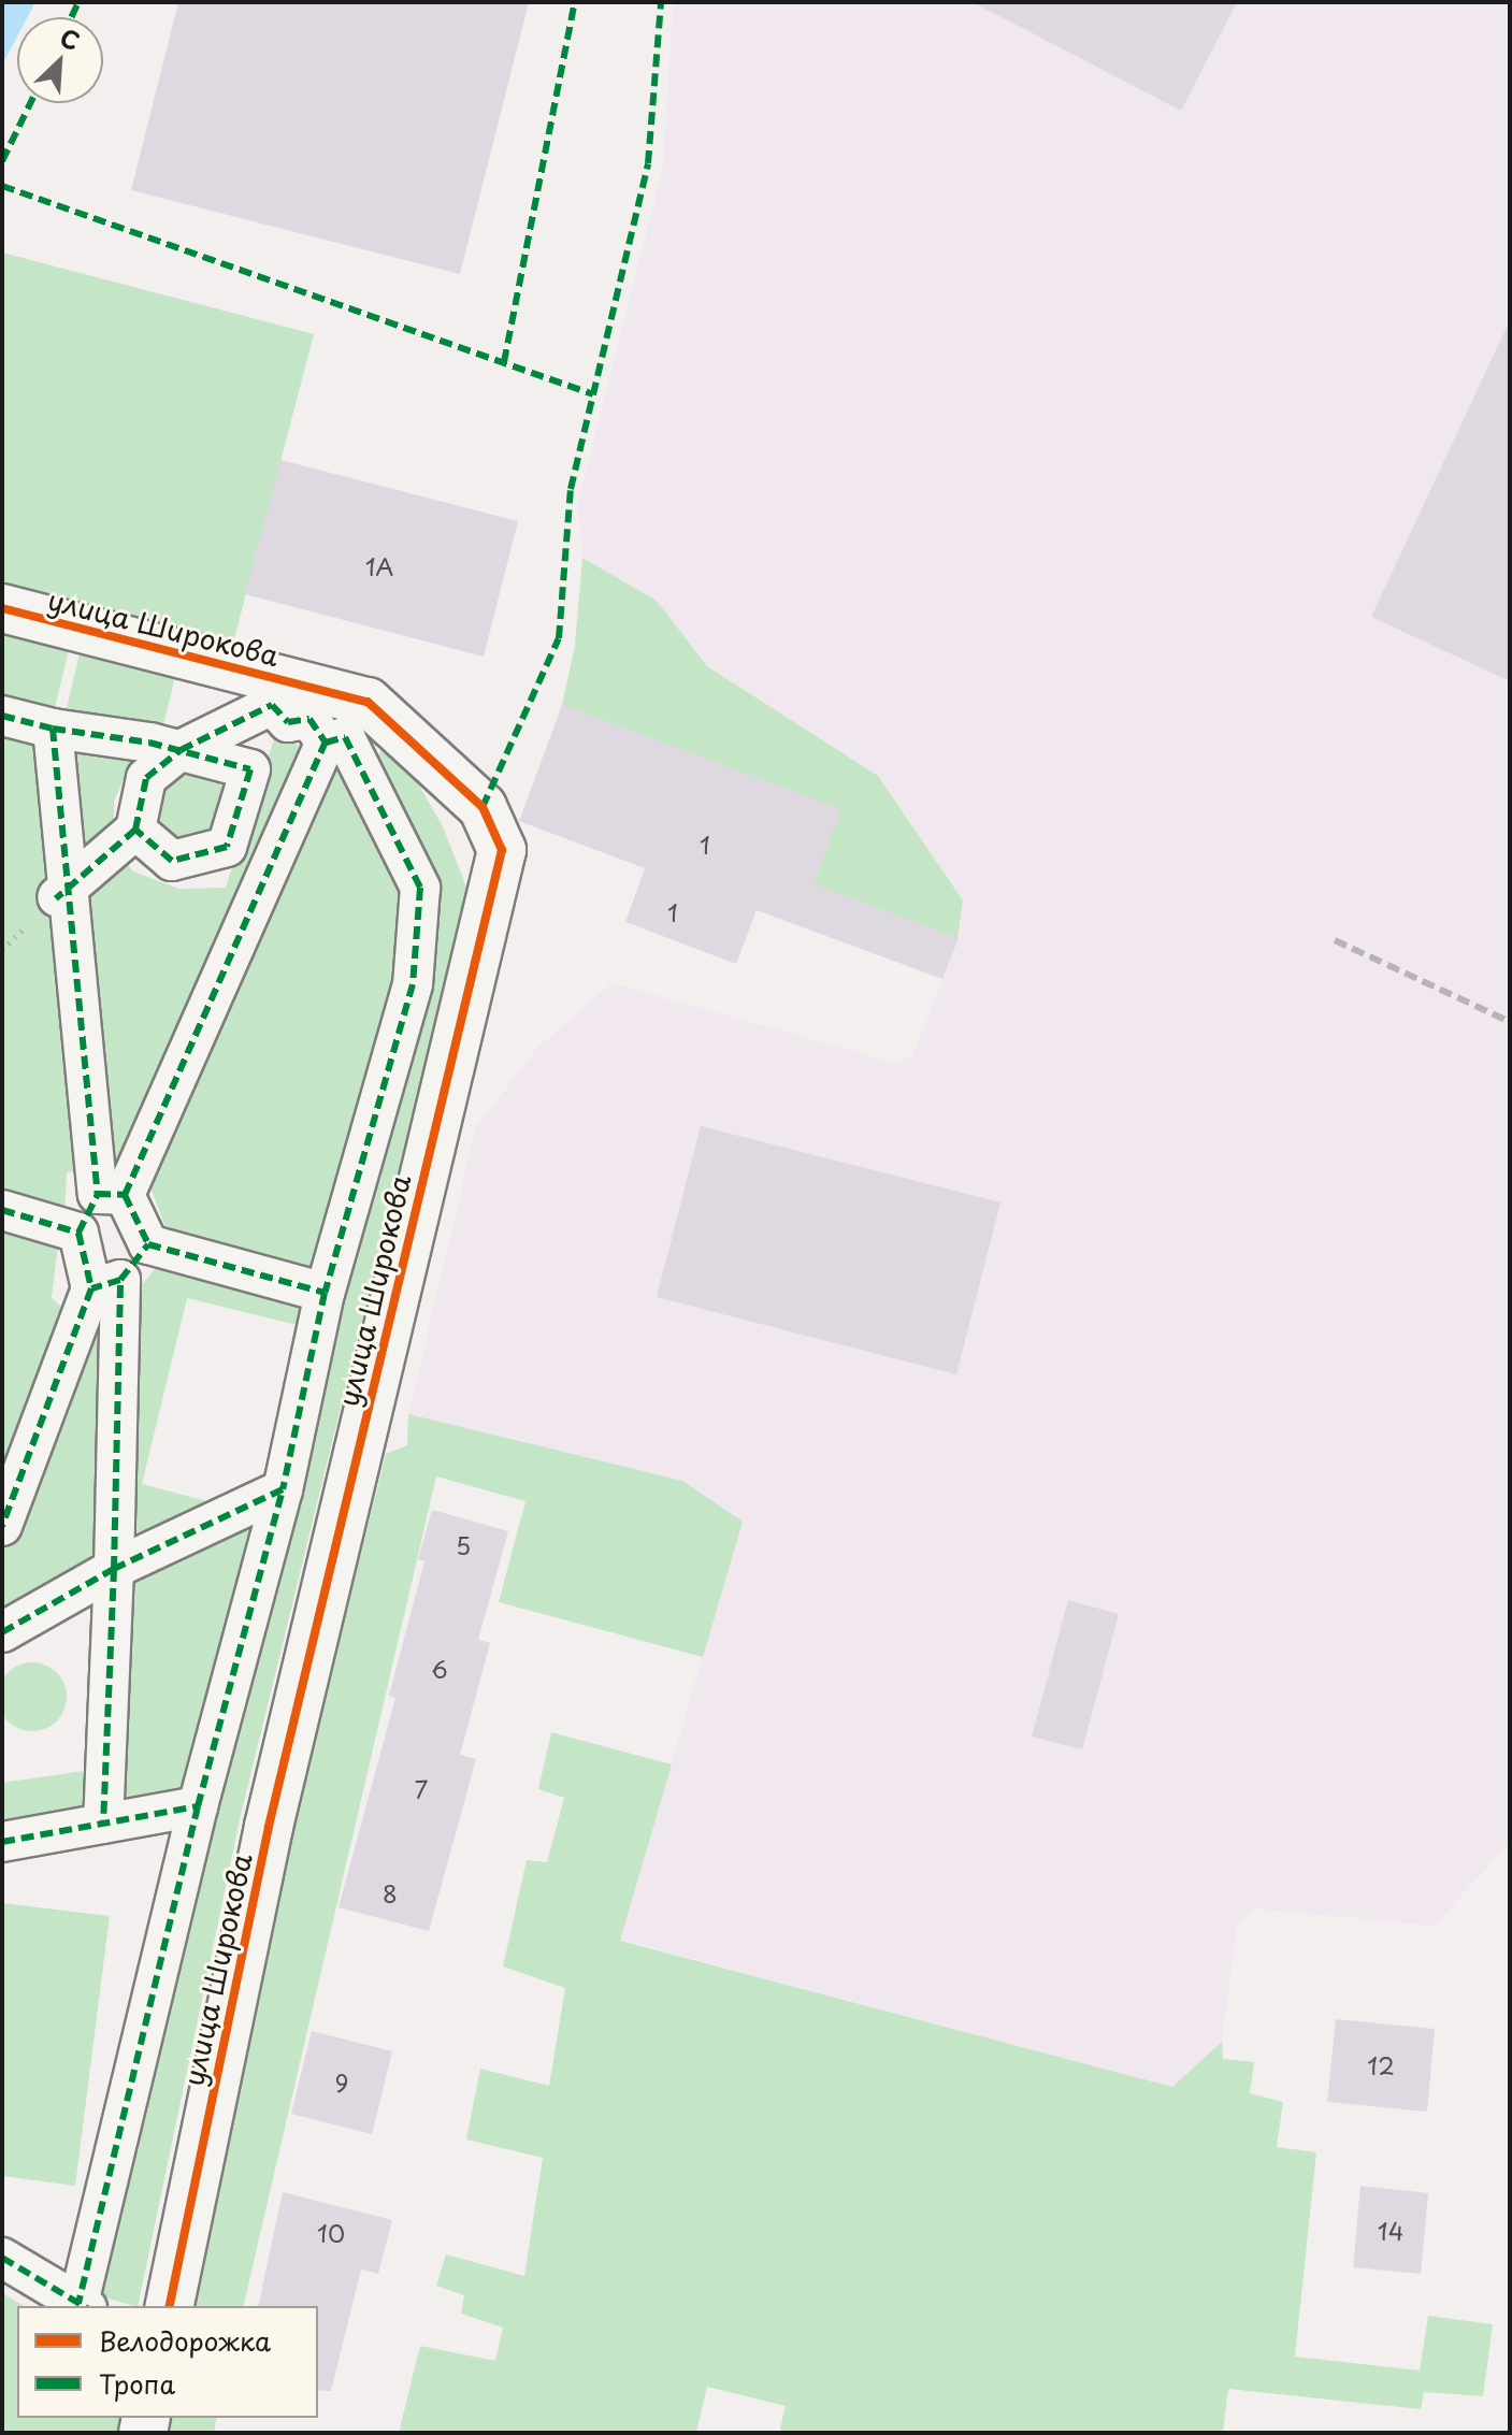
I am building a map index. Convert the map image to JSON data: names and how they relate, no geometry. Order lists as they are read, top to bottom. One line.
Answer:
{"streets":{"street":["улица Широкова"]},"house_numbers":["1А","1","1","5","6","7","8","12","9","14","10"],"legend":["Велодорожка","Тропа"],"north":"top right"}
